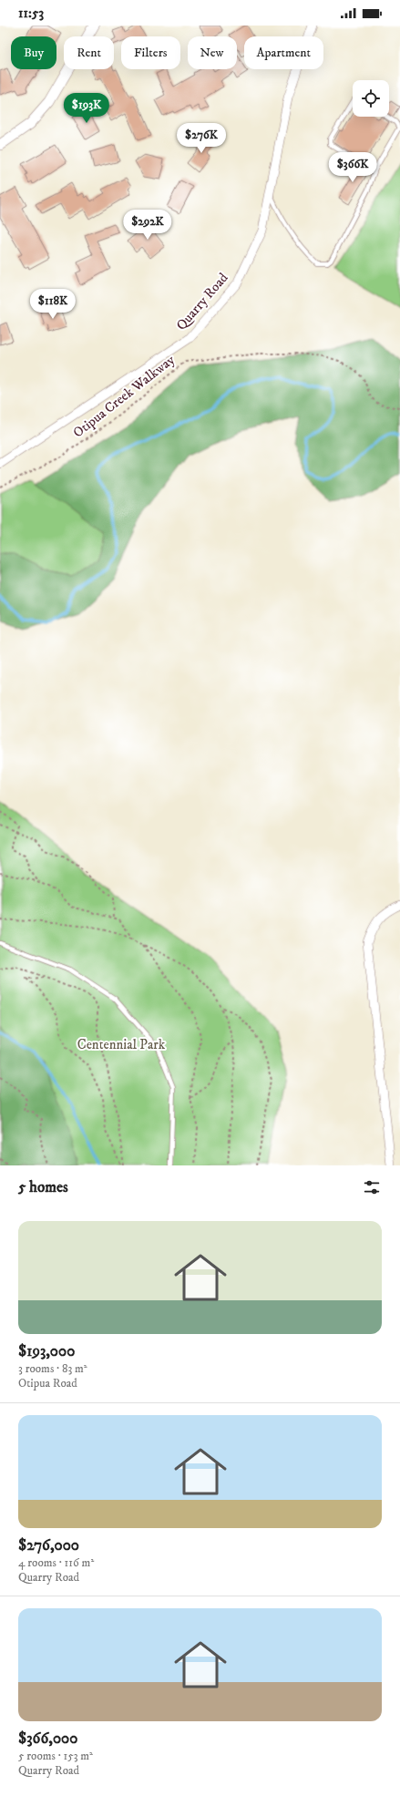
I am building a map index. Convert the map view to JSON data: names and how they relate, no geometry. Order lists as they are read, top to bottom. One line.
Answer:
{"streets":{"street":["Quarry Road"],"path":["Otipua Creek Walkway"]},"parks":["Centennial Park"],"page":{"status":"11:53","chip":["Buy","Rent","Filters","New","Apartment"],"price":["$193K","$276K","$366K","$292K","$118K"],"heading":"5 homes","list":[{"name":"$193,000","note":"3 rooms · 83 m² · Otipua Road"},{"name":"$276,000","note":"4 rooms · 116 m² · Quarry Road"},{"name":"$366,000","note":"5 rooms · 153 m² · Quarry Road"}]}}
